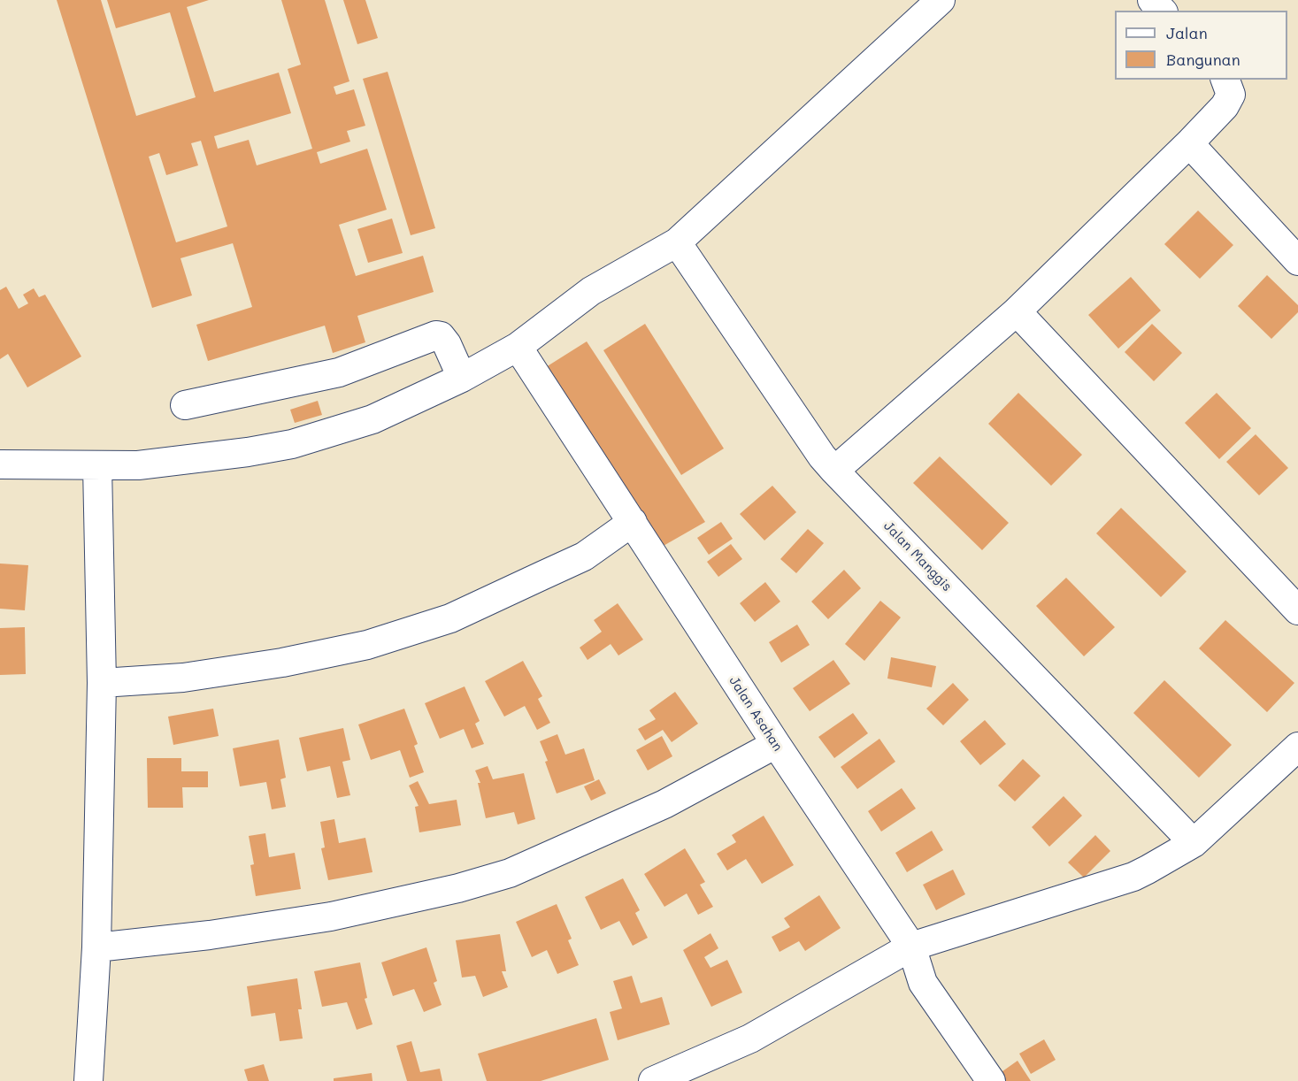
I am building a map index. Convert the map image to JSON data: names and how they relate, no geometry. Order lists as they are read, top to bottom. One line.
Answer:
{"streets":{"street":["Jalan Manggis","Jalan Asahan"]},"legend":["Jalan","Bangunan"]}
